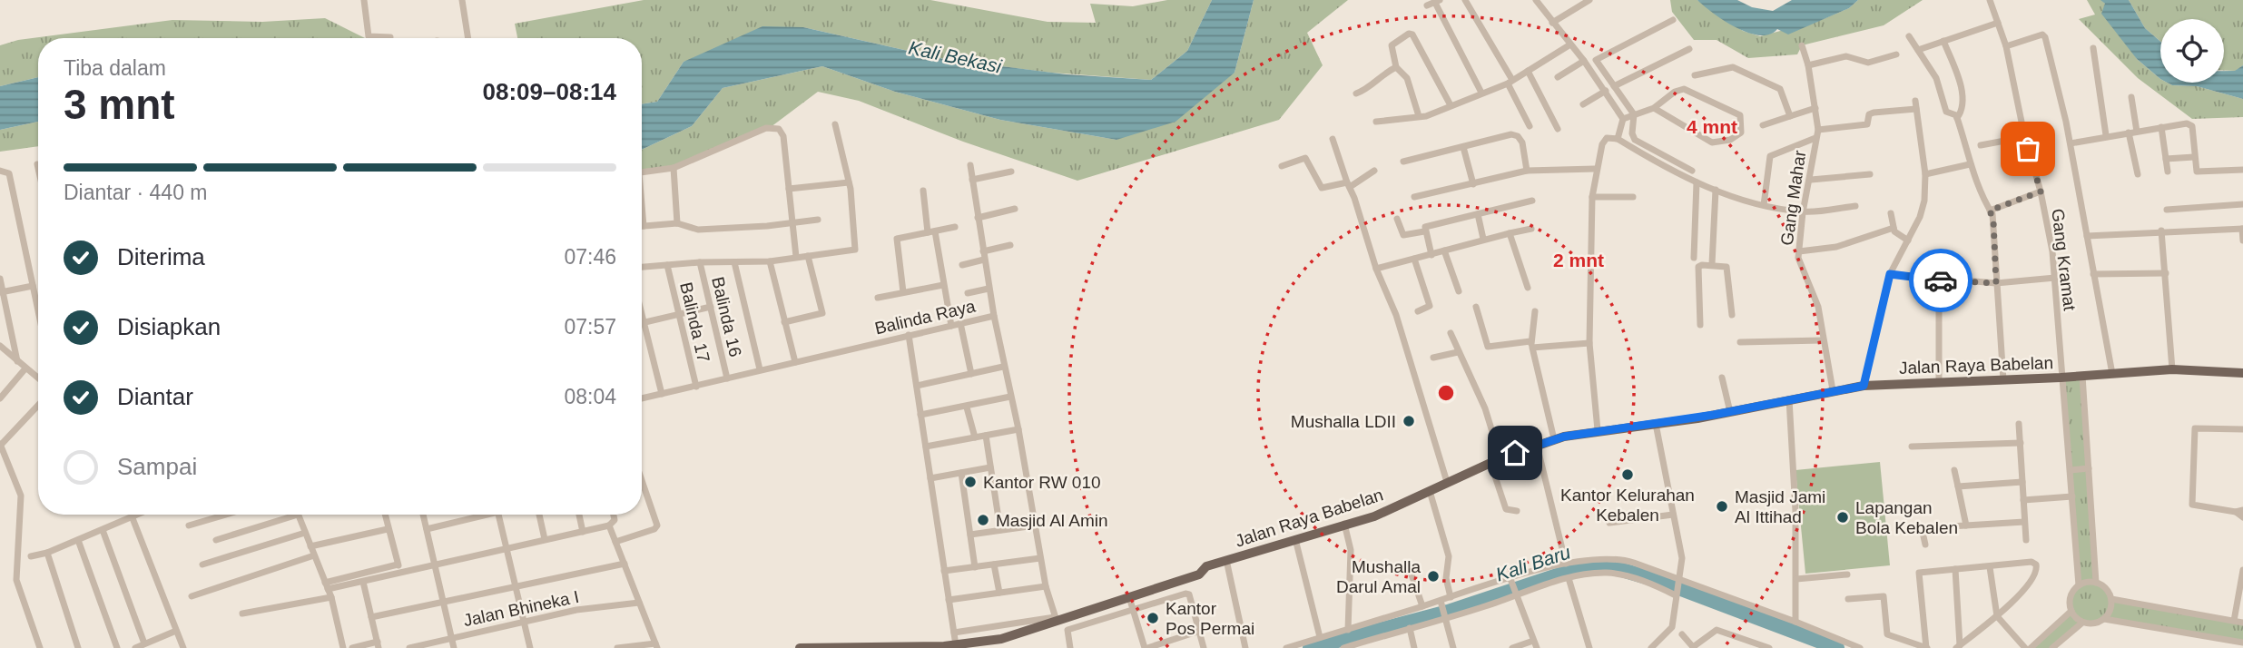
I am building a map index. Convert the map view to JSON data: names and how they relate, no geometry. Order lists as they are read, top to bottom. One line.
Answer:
{"streets":{"main road":["Jalan Raya Babelan"],"street":["Gang Mahar","Gang Kramat","Balinda 16","Balinda Raya","Balinda 17","Jalan Bhineka I"]},"crossings":[["Gang Mahar","Jalan Raya Babelan"],["Gang Kramat","Jalan Raya Babelan"],["Balinda 16","Balinda Raya"],["Balinda Raya","Balinda 17"],["Balinda Raya","Jalan Raya Babelan"]],"water":["Kali Bekasi","Kali Baru"],"places":["Mushalla LDII","Kantor Kelurahan Kebalen","Kantor RW 010","Masjid Jami Al Ittihad","Lapangan Bola Kebalen","Masjid Al Amin","Mushalla Darul Amal","Kantor Pos Permai"],"page":{"heading":["3 mnt","Tiba dalam","08:09–08:14"],"bar":"Diantar · 440 m","list":[["Diterima","07:46"],["Disiapkan","07:57"],["Diantar","08:04"],"Sampai"]},"rings":["4 mnt","2 mnt"]}
